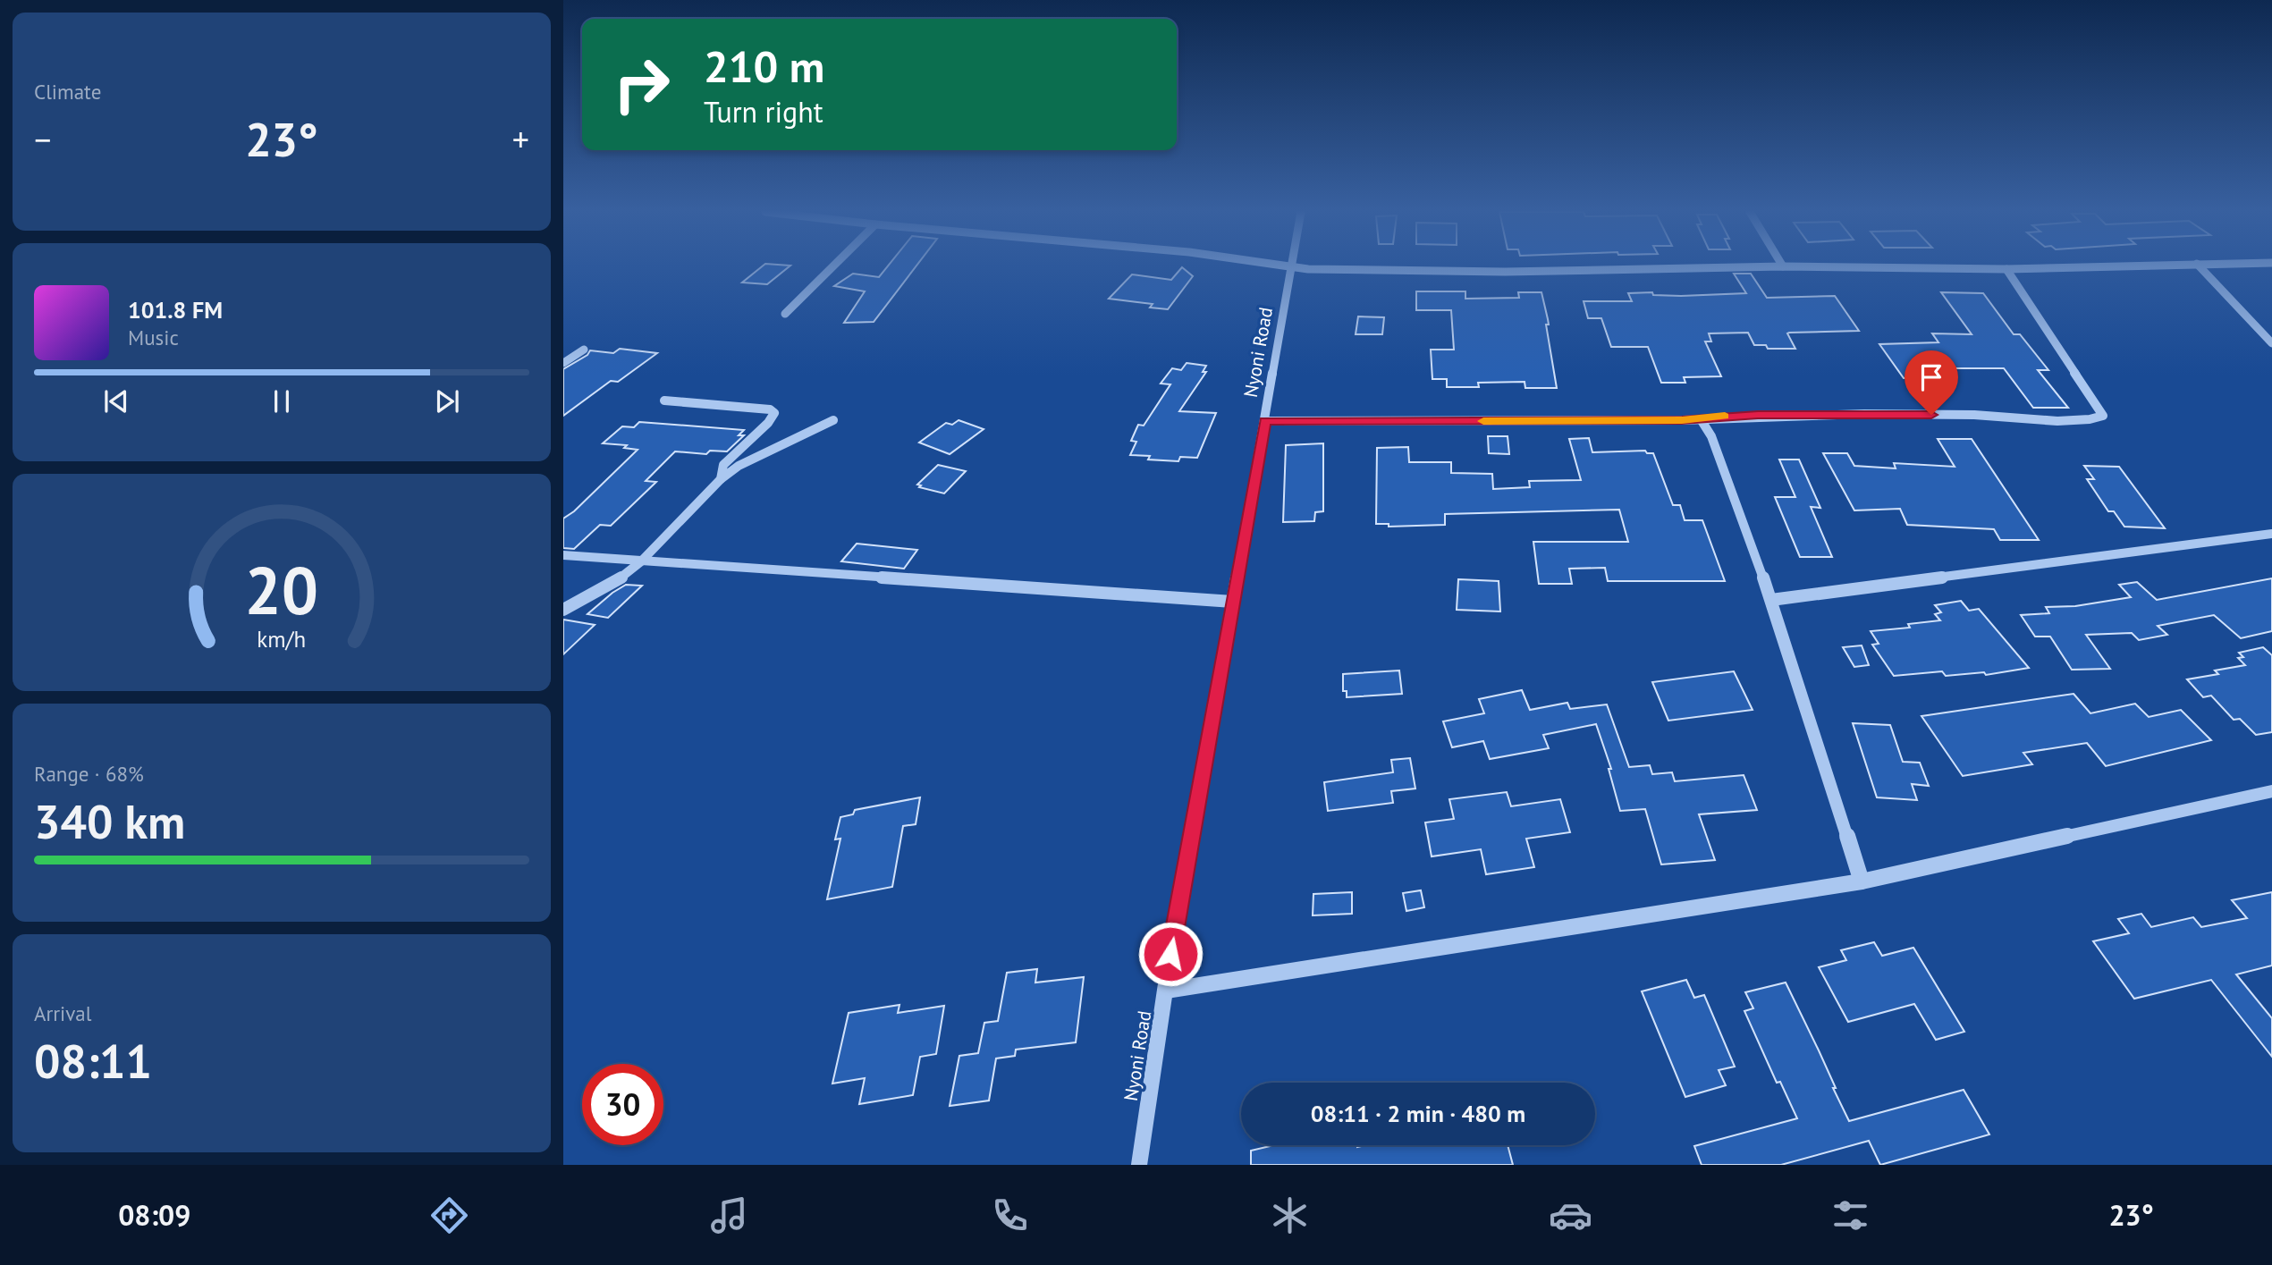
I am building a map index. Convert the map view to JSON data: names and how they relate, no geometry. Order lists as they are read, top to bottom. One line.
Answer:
{"streets":{"street":["Nyoni Road"]},"page":{"tile":["Climate",["Range · 68%","340 km"],["Arrival","08:11"]],"turn":["210 m","Turn right"],"heat":["−","23°","+"],"song":["101.8 FM","Music"],"limit":"30","trip":"08:11 · 2 min · 480 m","tabs":["08:09","23°"],"gauge":["20","km/h"]}}
